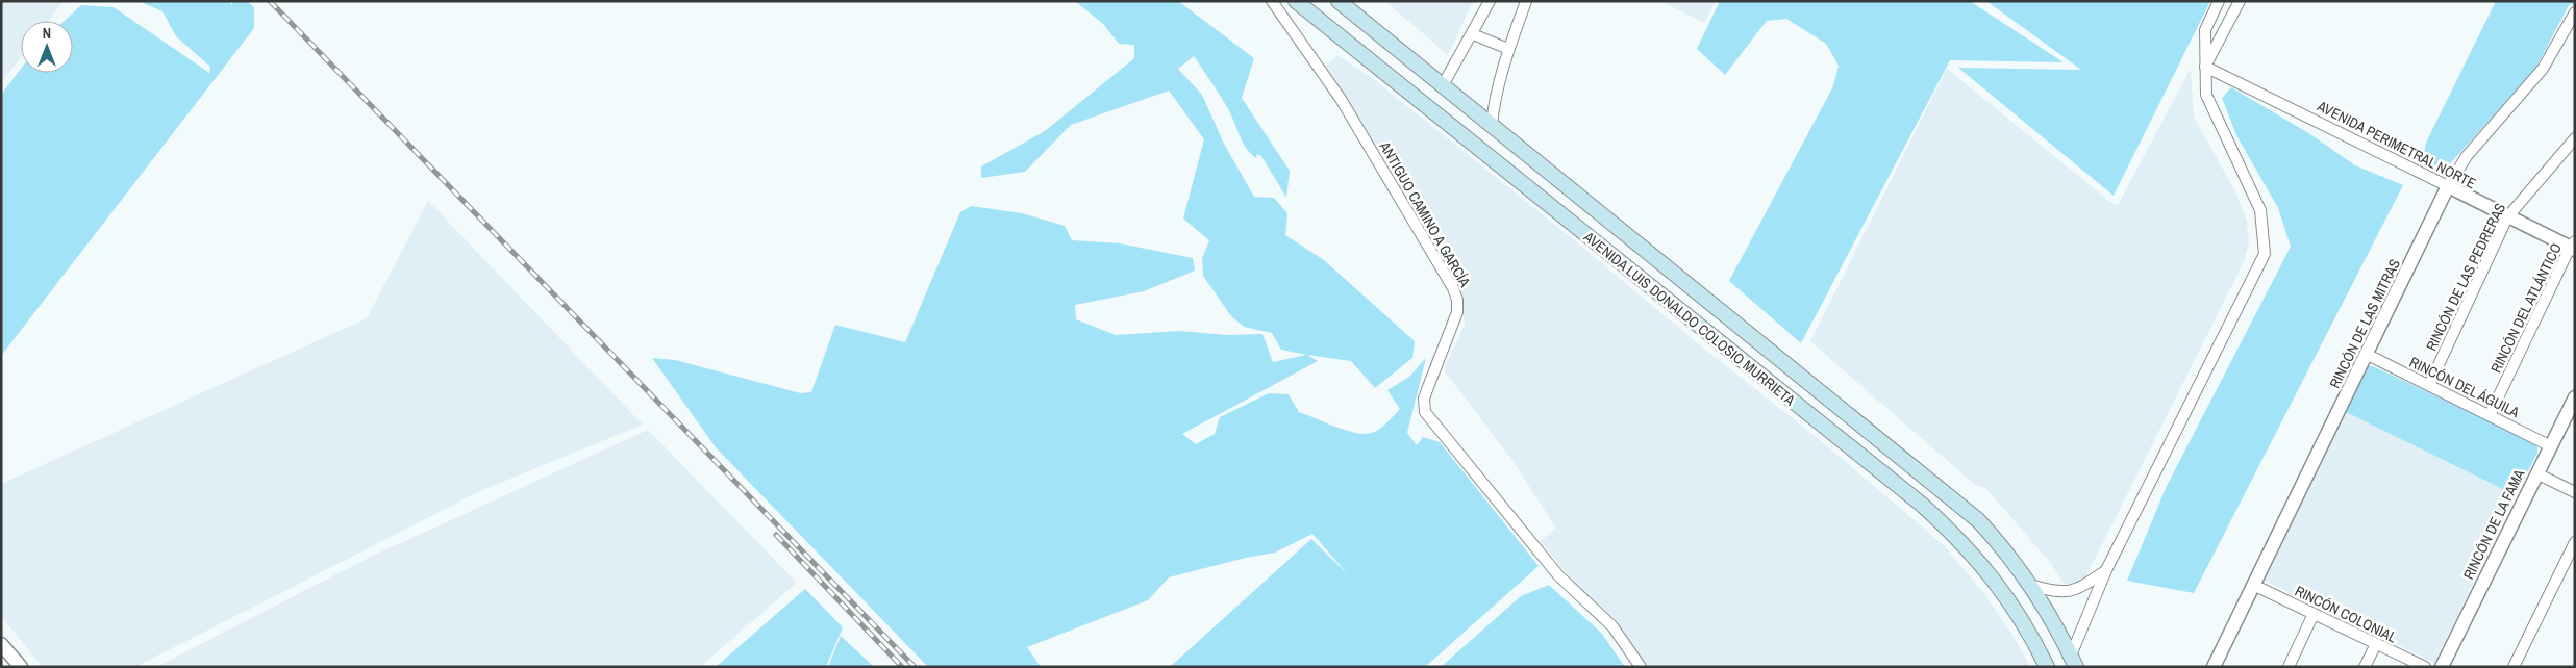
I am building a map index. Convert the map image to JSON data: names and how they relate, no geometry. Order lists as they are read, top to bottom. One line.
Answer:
{"streets":{"main road":["AVENIDA LUIS DONALDO COLOSIO MURRIETA"],"street":["AVENIDA PERIMETRAL NORTE","ANTIGUO CAMINO A GARCÍA","RINCÓN DE LAS PEDRERAS","RINCÓN DEL ATLÁNTICO","RINCÓN DE LAS MITRAS","RINCÓN DEL ÁGUILA","RINCÓN DE LA FAMA","RINCÓN COLONIAL"]},"crossings":[["AVENIDA PERIMETRAL NORTE","RINCÓN DE LAS PEDRERAS"],["AVENIDA PERIMETRAL NORTE","RINCÓN DEL ATLÁNTICO"],["AVENIDA PERIMETRAL NORTE","RINCÓN DE LAS MITRAS"],["RINCÓN DE LAS PEDRERAS","RINCÓN DEL ÁGUILA"],["RINCÓN DEL ATLÁNTICO","RINCÓN DEL ÁGUILA"],["RINCÓN DE LAS MITRAS","RINCÓN DEL ÁGUILA"],["RINCÓN DE LAS MITRAS","RINCÓN COLONIAL"],["RINCÓN DEL ÁGUILA","RINCÓN DE LA FAMA"]],"north":"top"}
